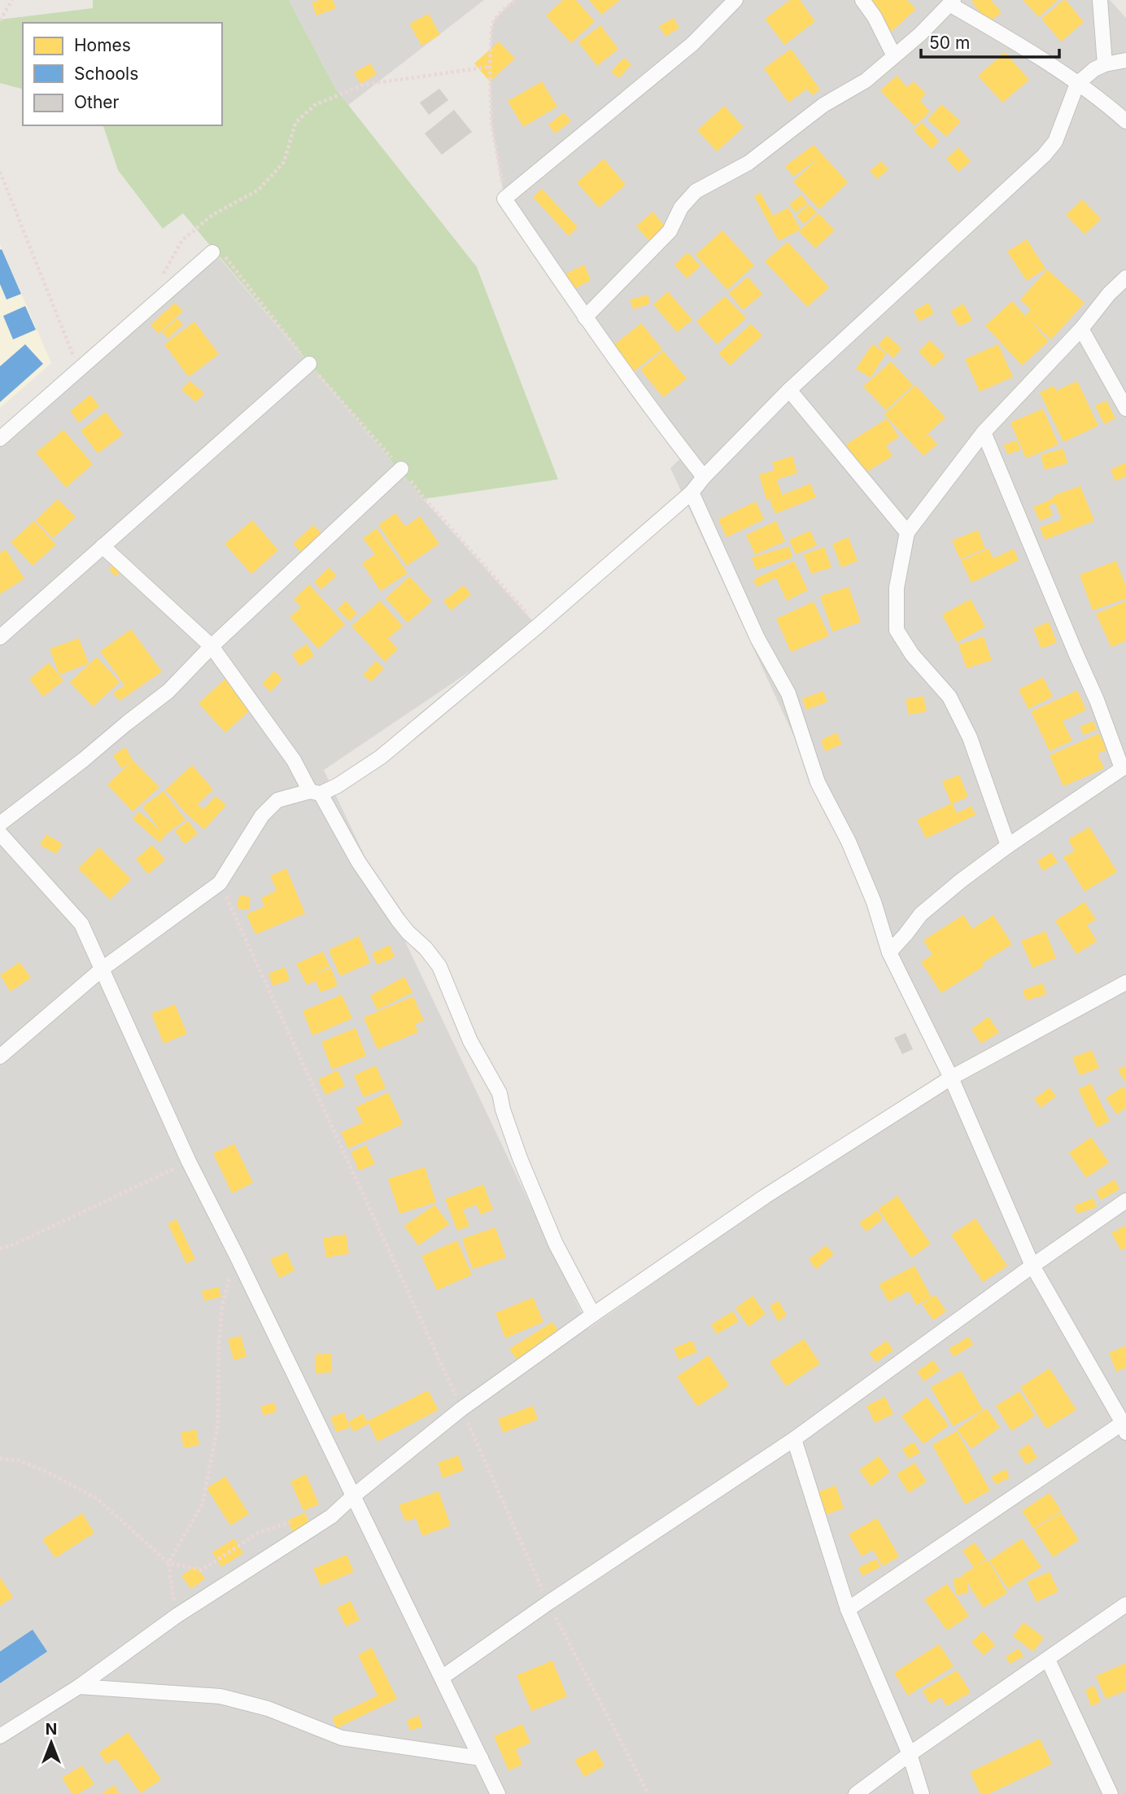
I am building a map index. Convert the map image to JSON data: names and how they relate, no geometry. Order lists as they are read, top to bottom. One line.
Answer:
{"legend":["Homes","Schools","Other"],"scale_bar":"50 m","north":"top"}
